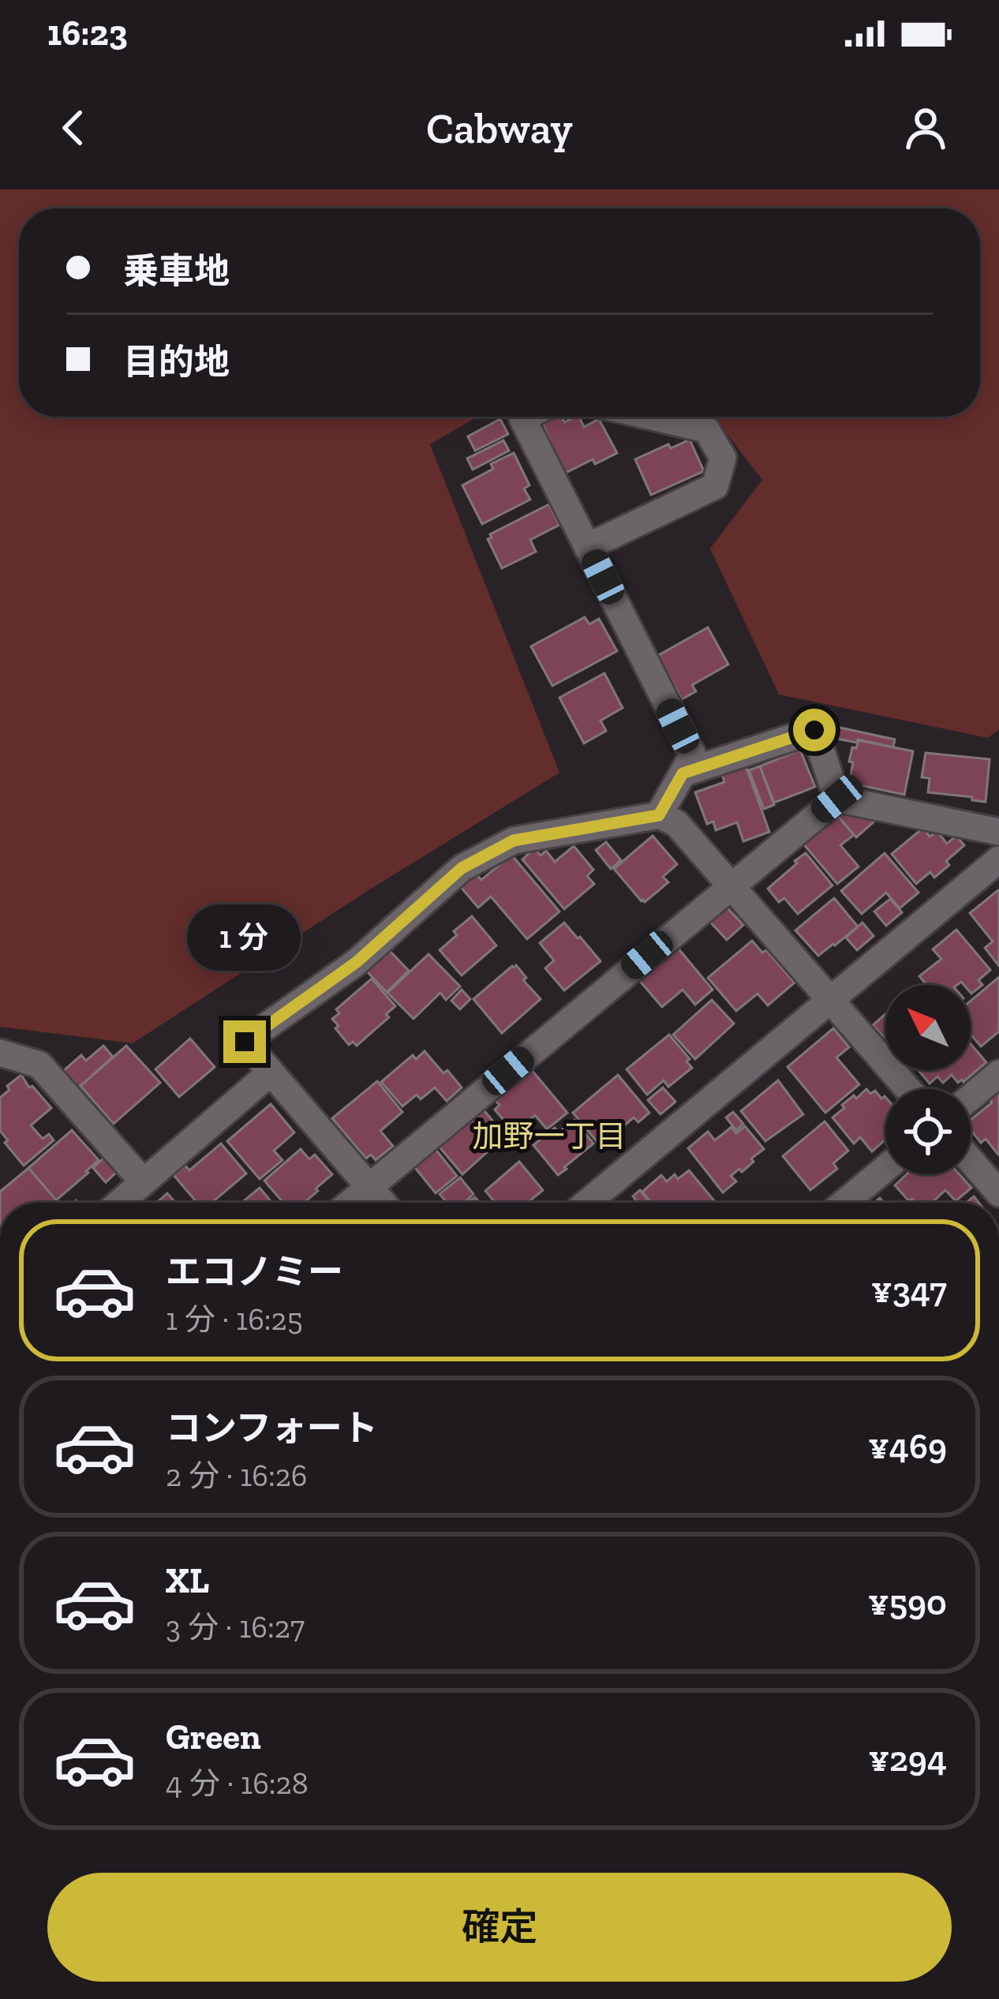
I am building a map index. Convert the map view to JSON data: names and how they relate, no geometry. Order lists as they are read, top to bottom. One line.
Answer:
{"districts":["加野一丁目"],"north":"top left","page":{"status":"16:23","header":"Cabway","banner":["乗車地","目的地"],"bubble":"1 分","list":[{"name":"エコノミー","note":"1 分 · 16:25","value":"¥347"},{"name":"コンフォート","note":"2 分 · 16:26","value":"¥469"},{"name":"XL","note":"3 分 · 16:27","value":"¥590"},{"name":"Green","note":"4 分 · 16:28","value":"¥294"}],"buttons":"確定"}}
